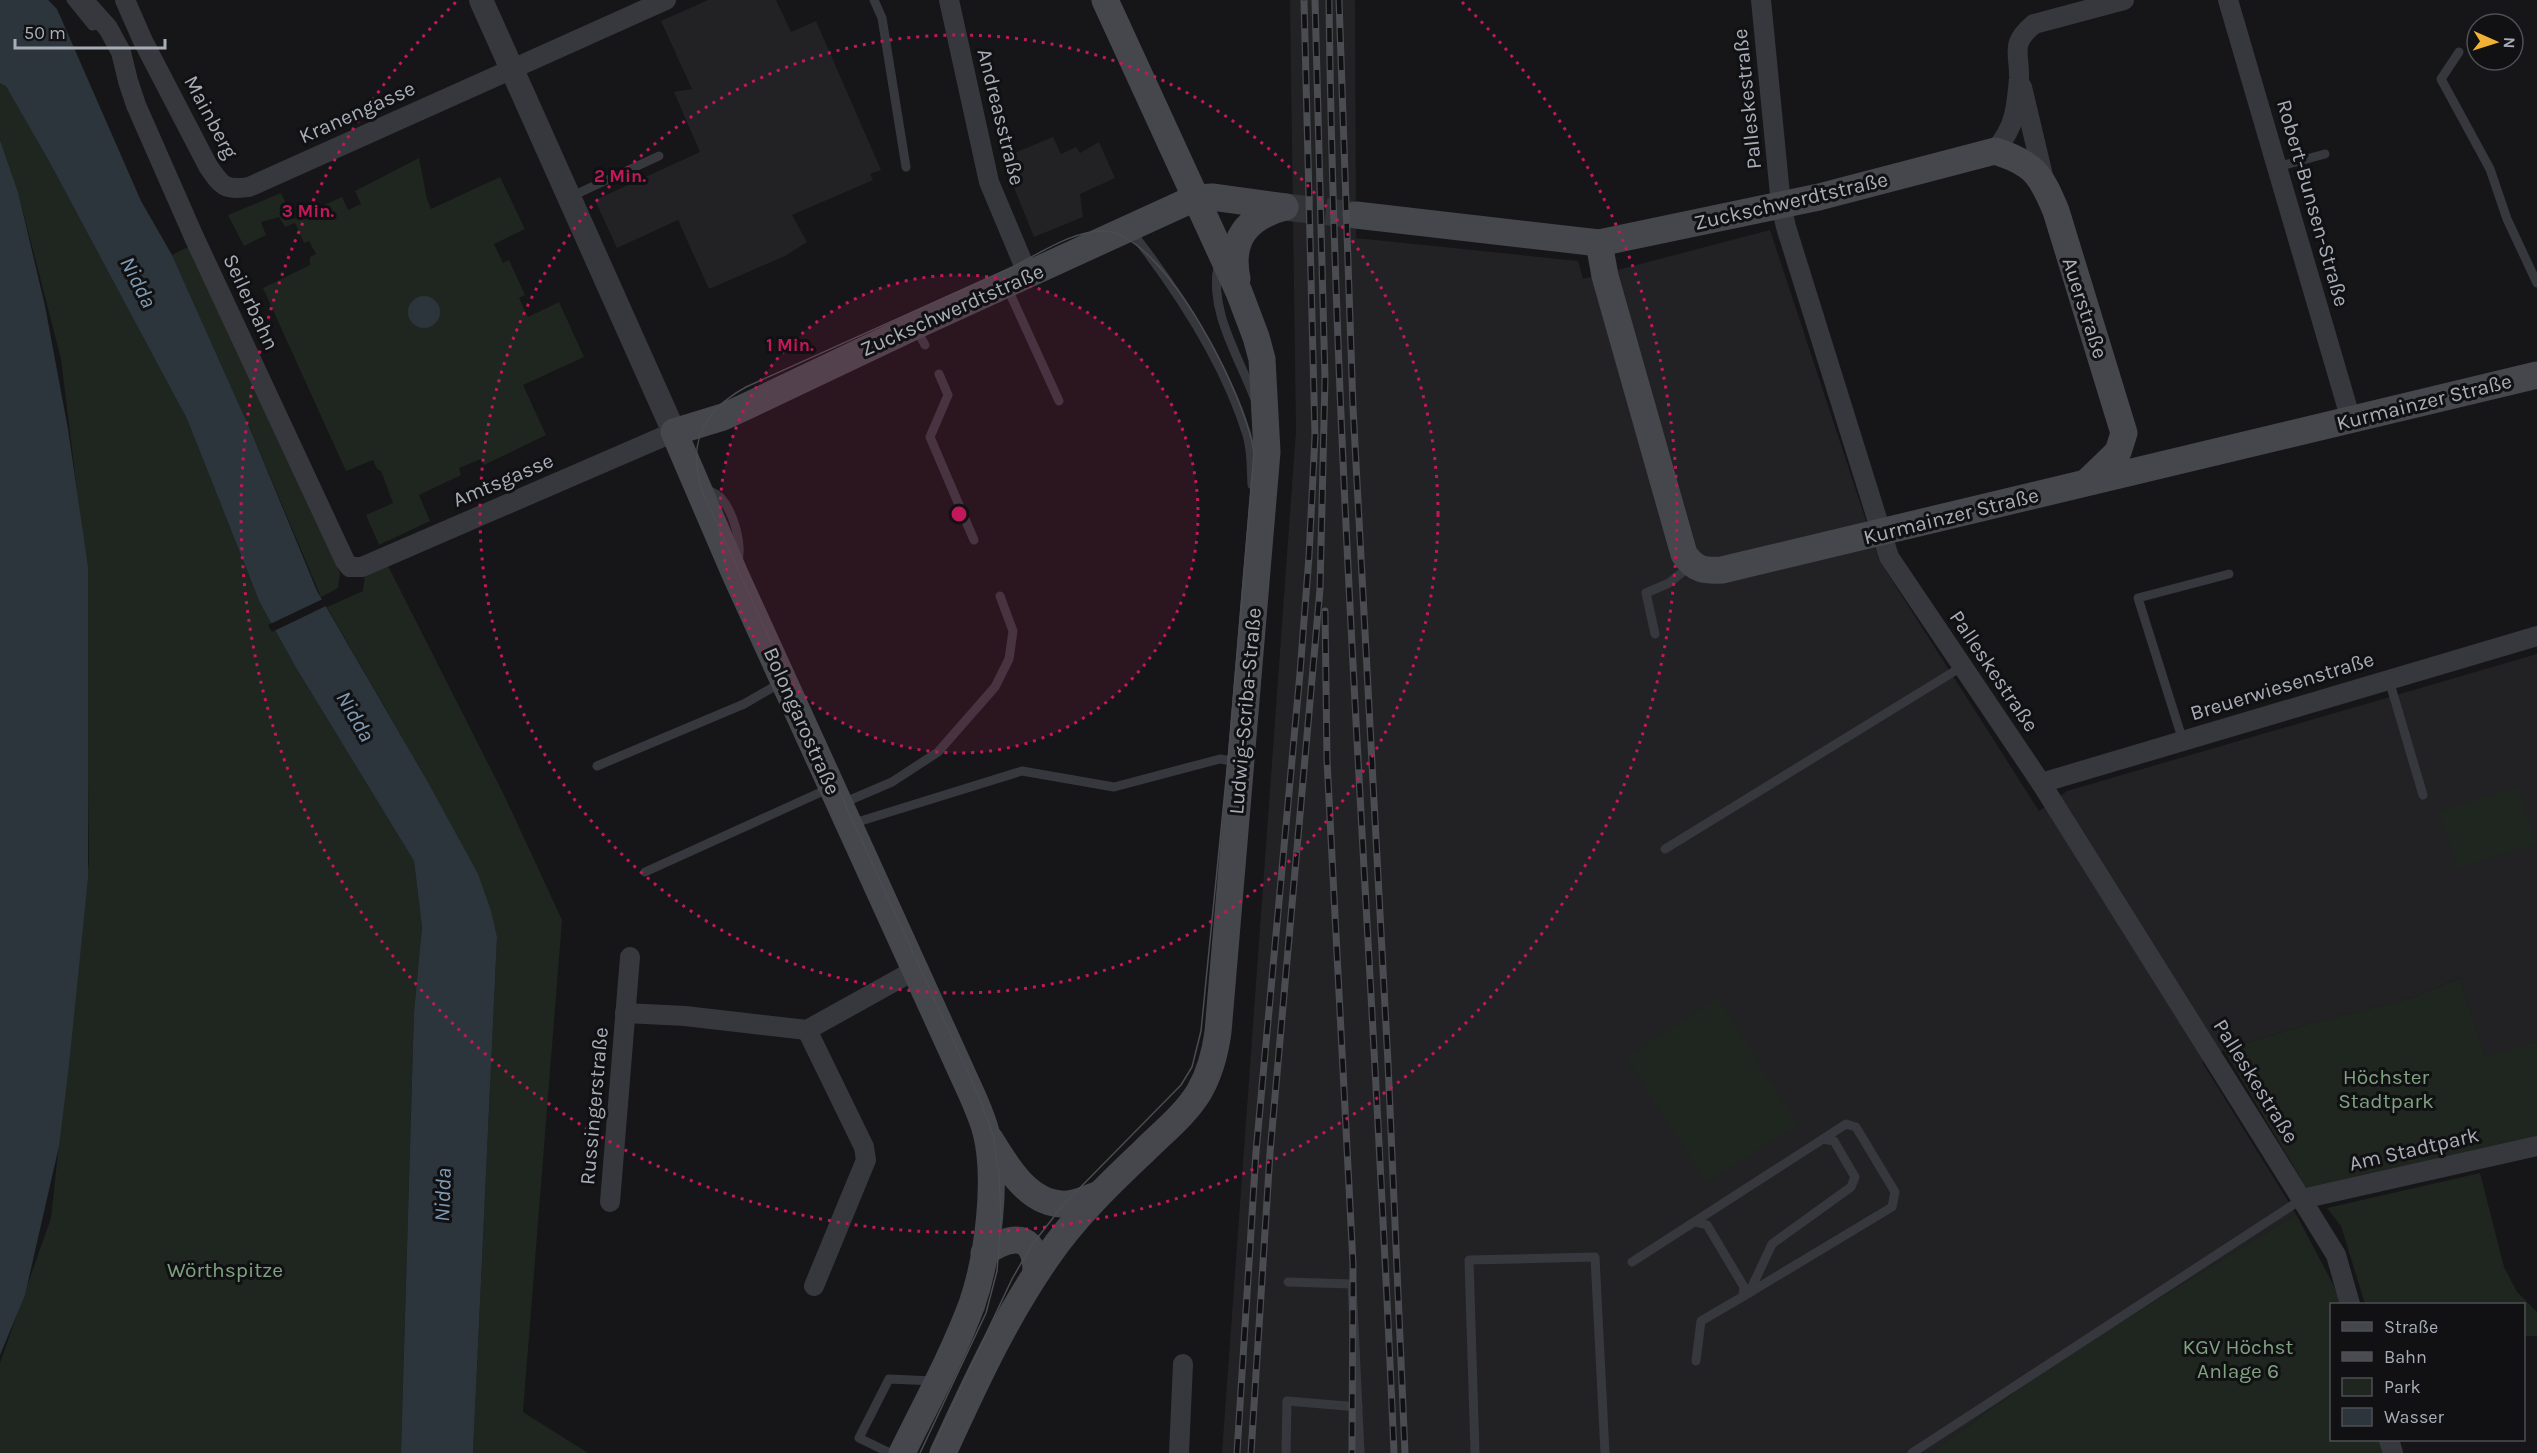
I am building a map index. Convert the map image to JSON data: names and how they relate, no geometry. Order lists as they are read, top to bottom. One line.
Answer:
{"streets":{"main road":["Zuckschwerdtstraße","Auerstraße","Kurmainzer Straße","Ludwig-Scriba-Straße","Bolongarostraße"],"street":["Palleskestraße","Kranengasse","Mainberg","Andreasstraße","Robert-Bunsen-Straße","Seilerbahn","Amtsgasse","Breuerwiesenstraße","Russingerstraße","Am Stadtpark"]},"crossings":[["Palleskestraße","Zuckschwerdtstraße"],["Palleskestraße","Kurmainzer Straße"],["Palleskestraße","Breuerwiesenstraße"],["Palleskestraße","Am Stadtpark"],["Kranengasse","Mainberg"],["Kranengasse","Bolongarostraße"],["Andreasstraße","Zuckschwerdtstraße"],["Zuckschwerdtstraße","Auerstraße"],["Zuckschwerdtstraße","Amtsgasse"],["Zuckschwerdtstraße","Ludwig-Scriba-Straße"],["Zuckschwerdtstraße","Bolongarostraße"],["Robert-Bunsen-Straße","Kurmainzer Straße"],["Seilerbahn","Amtsgasse"],["Amtsgasse","Bolongarostraße"]],"water":["Nidda"],"parks":["Höchster Stadtpark","Wörthspitze","KGV Höchst Anlage 6"],"legend":["Straße","Bahn","Park","Wasser"],"scale_bar":"50 m","north":"right","rings":["2 Min.","3 Min.","1 Min."]}
